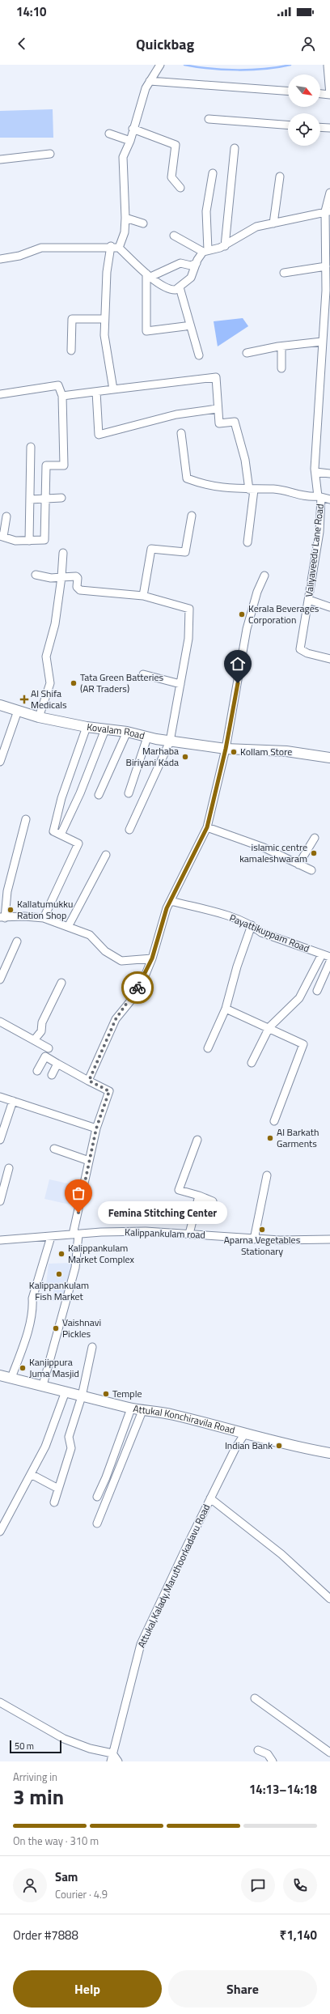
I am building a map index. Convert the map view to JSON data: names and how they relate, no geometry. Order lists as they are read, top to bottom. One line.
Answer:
{"streets":{"main road":["Kovalam Road","Attukal Konchiravila Road"],"street":["Valiyaveedu Lane Road","Payattikuppam Road","Kalippankulam road","Attukal,Kalady,Maruthoorkadavu Road"]},"crossings":[["Attukal Konchiravila Road","Attukal,Kalady,Maruthoorkadavu Road"]],"places":{"other":["Kerala Beverages Corporation","Tata Green Batteries (AR Traders)","Kollam Store","Marhaba Biriyani Kada","islamic centre kamaleshwaram","Kallatumukku Ration Shop","Al Barkath Garments","Femina Stitching Center","Aparna Vegetables Stationary","Kalippankulam Market Complex","Kalippankulam Fish Market","Vaishnavi Pickles","Kanjippura Juma Masjid","Temple","Indian Bank"],"health":["Al Shifa Medicals"]},"scale_bar":"50 m","north":"bottom right","page":{"status":"14:10","header":"Quickbag","bubble":"Femina Stitching Center","scale":"50 m","heading":["3 min","Arriving in","14:13–14:18"],"panel":["Sam","Courier · 4.9","Order #7888","₹1,140"],"bar":"On the way · 310 m","buttons":["Help","Share"]}}
